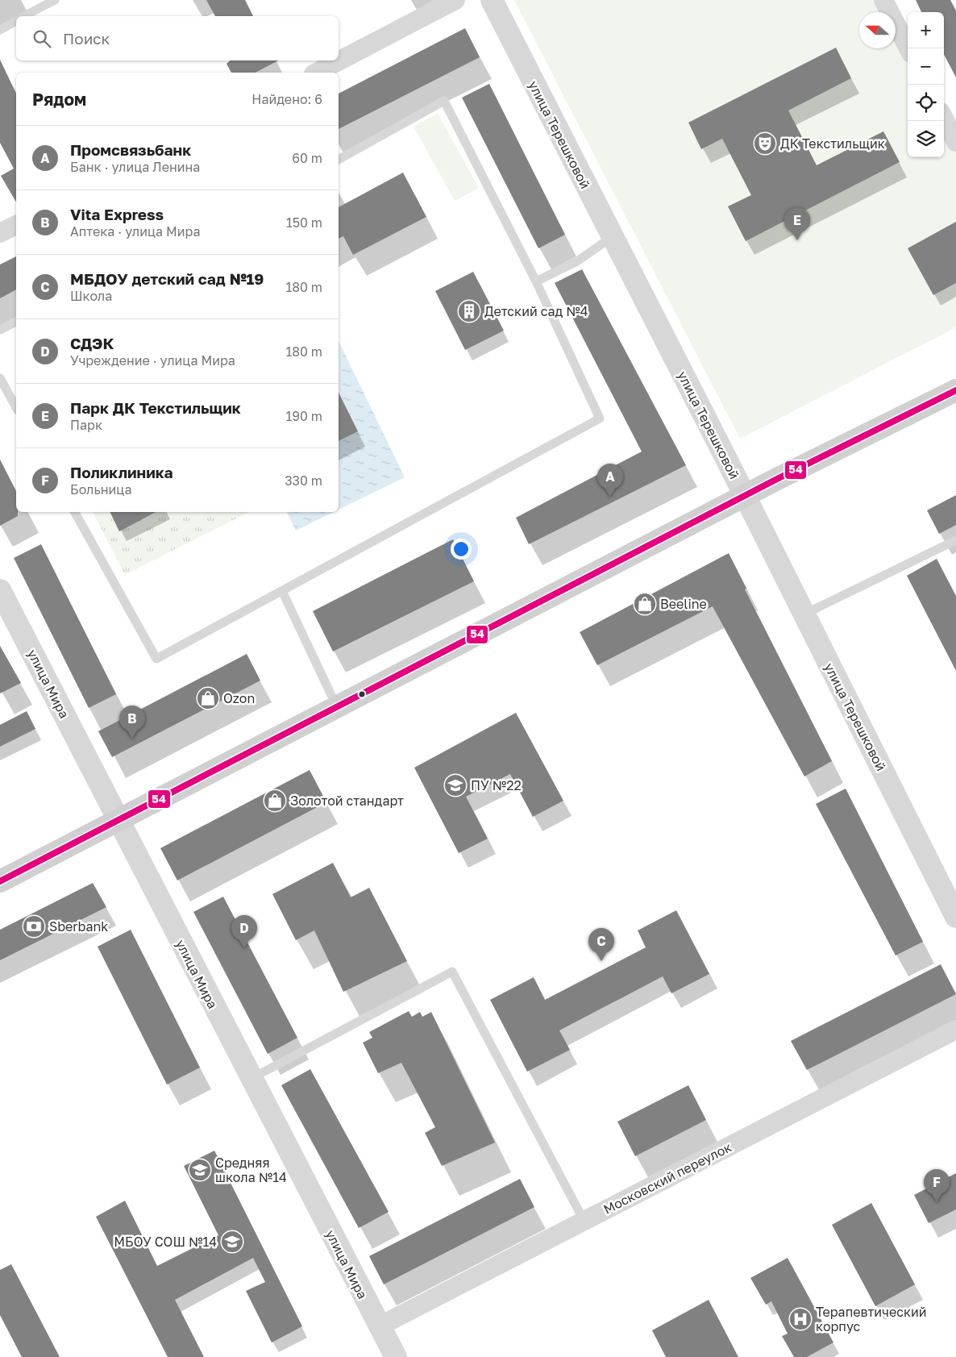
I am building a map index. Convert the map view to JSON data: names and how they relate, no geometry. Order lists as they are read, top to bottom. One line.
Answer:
{"streets":{"street":["улица Терешковой","улица Мира","Московский переулок"]},"crossings":[["улица Мира","Московский переулок"]],"places":{"theatre":["ДК Текстильщик"],"building":["Детский сад №4"],"shop":["Beeline","Ozon","Золотой стандарт"],"school or university":["ПУ №22","Средняя школа №14","МБОУ СОШ №14"],"bank":["Sberbank"],"hospital":["Терапевтический корпус"]},"lines":["transit line 54"],"north":"left","page":{"map_buttons":["+","−"],"search":"Поиск","heading":["Рядом","Найдено: 6"],"list":[{"mark":"A","name":"Промсвязьбанк","note":"Банк · улица Ленина","value":"60 m"},{"mark":"B","name":"Vita Express","note":"Аптека · улица Мира","value":"150 m"},{"mark":"C","name":"МБДОУ детский сад №19","note":"Школа","value":"180 m"},{"mark":"D","name":"СДЭК","note":"Учреждение · улица Мира","value":"180 m"},{"mark":"E","name":"Парк ДК Текстильщик","note":"Парк","value":"190 m"},{"mark":"F","name":"Поликлиника","note":"Больница","value":"330 m"}],"pins":["E","A","B","D","C","F"]}}
